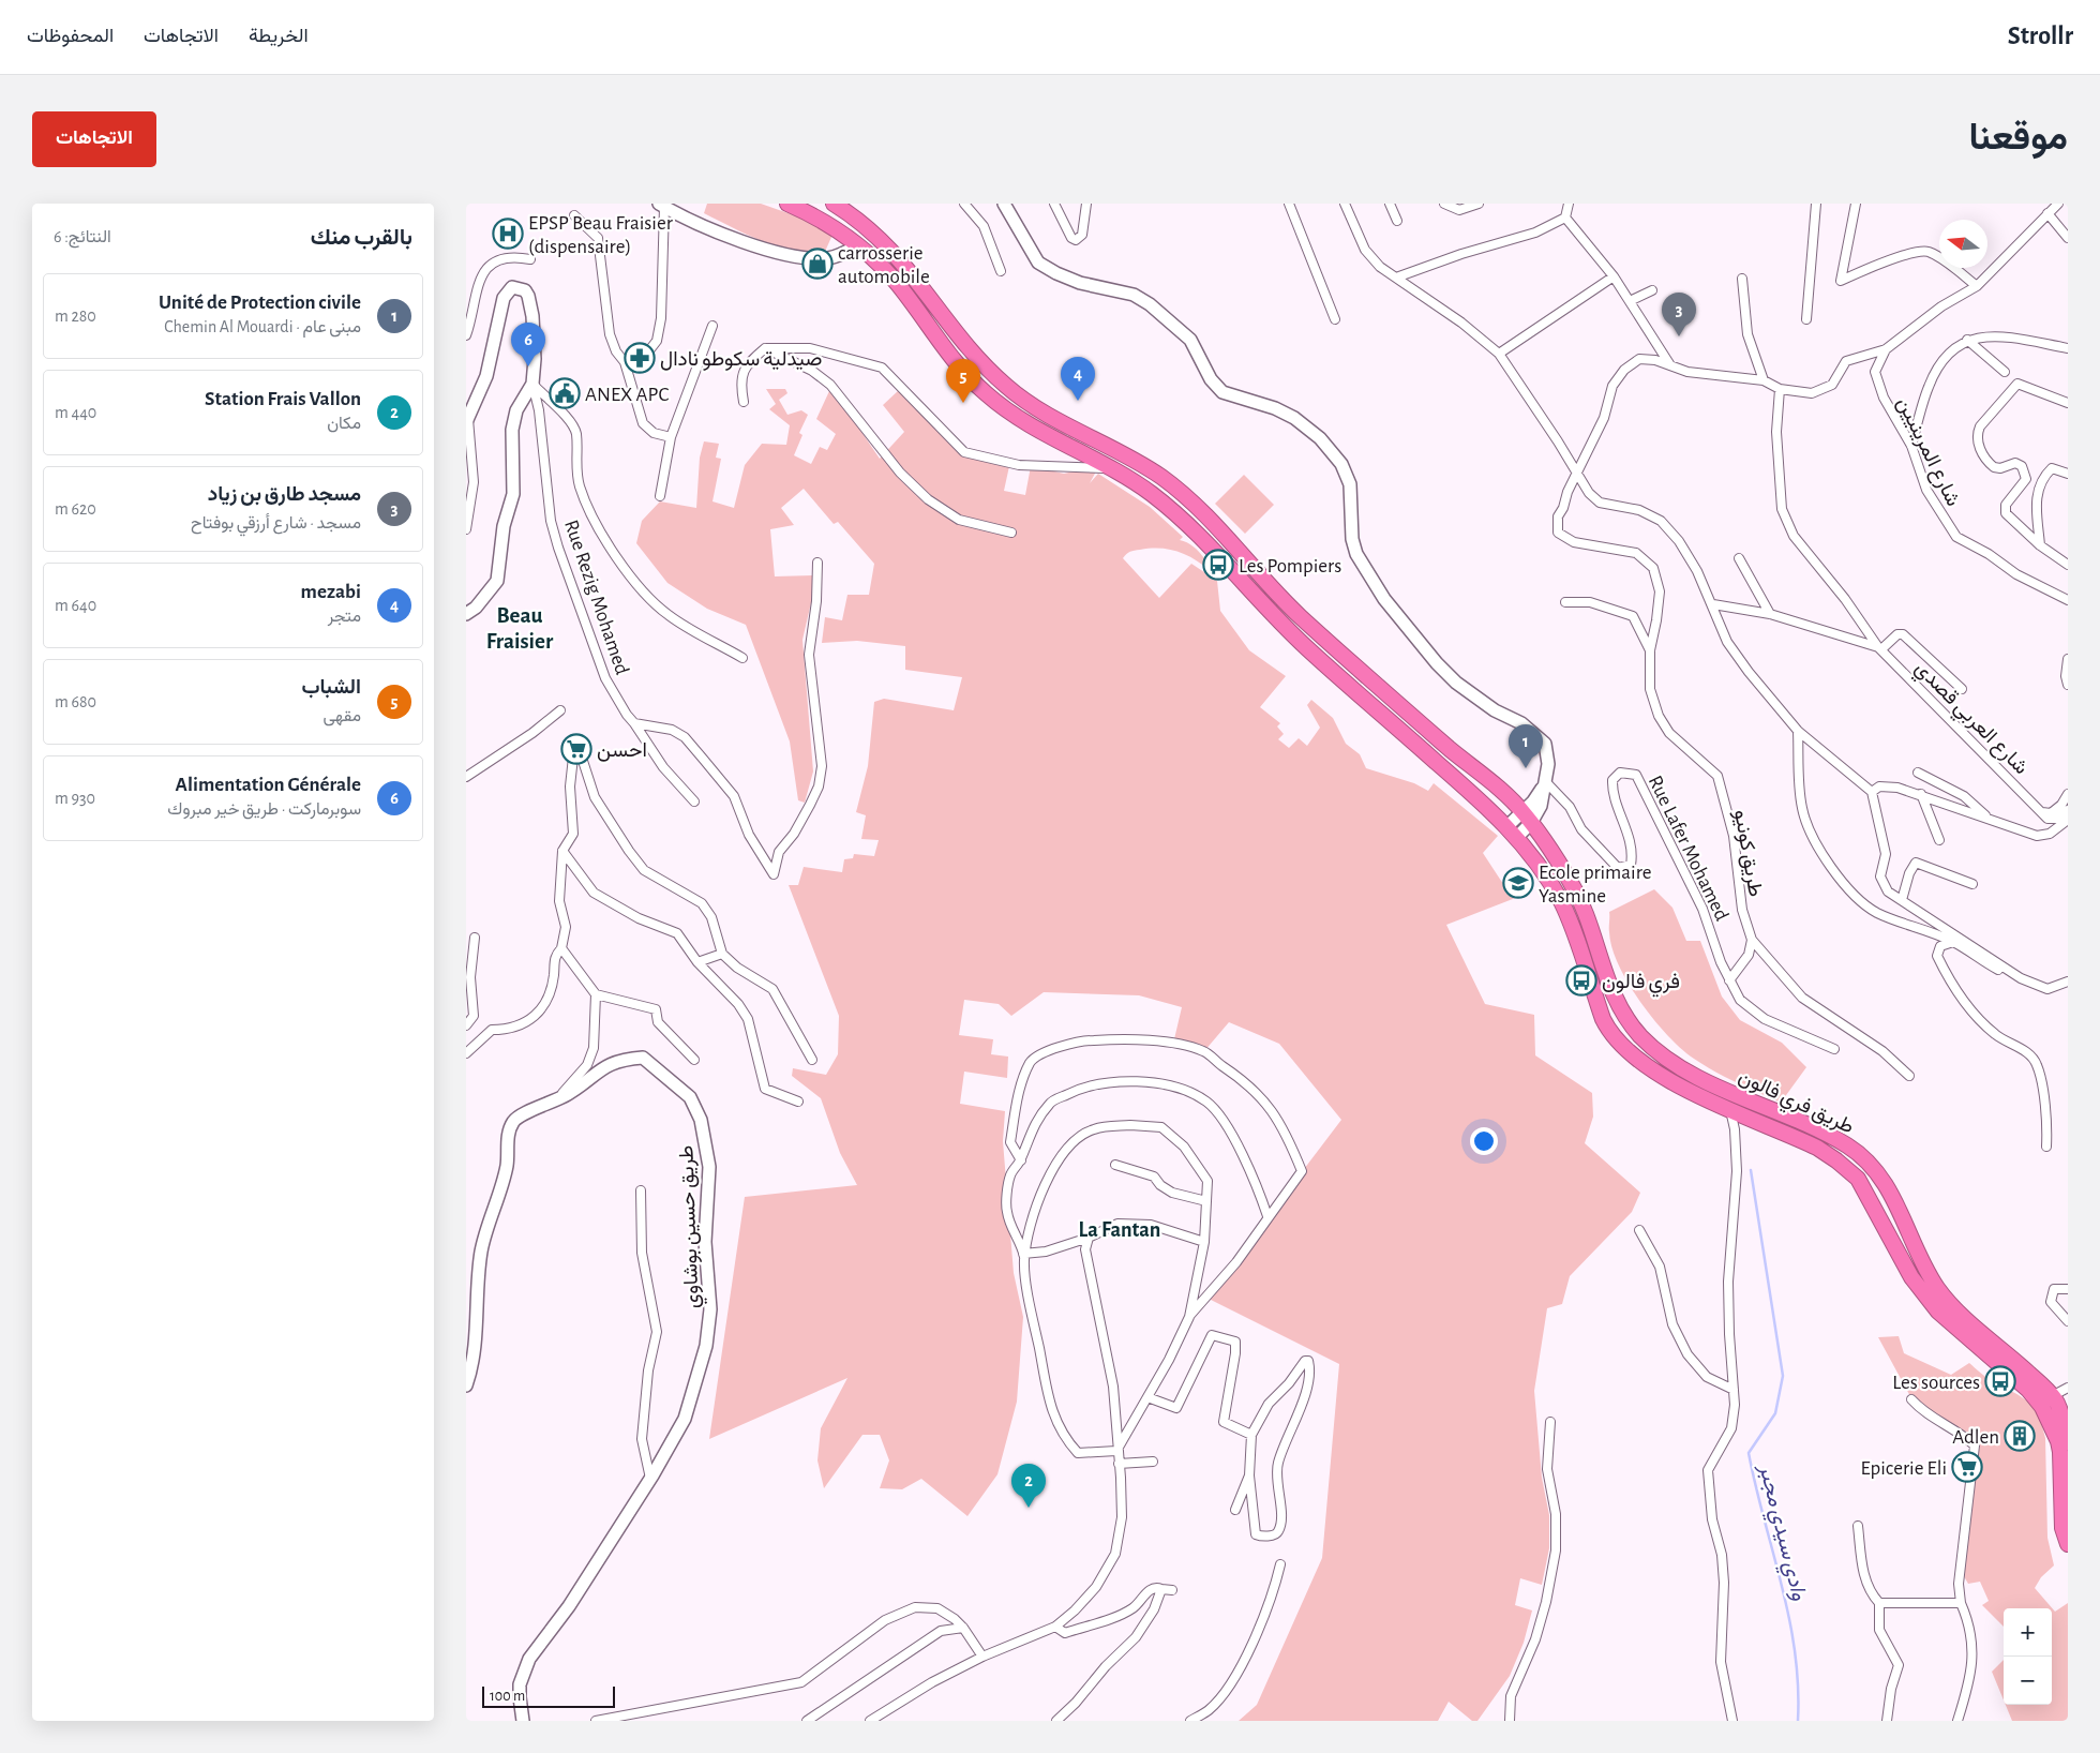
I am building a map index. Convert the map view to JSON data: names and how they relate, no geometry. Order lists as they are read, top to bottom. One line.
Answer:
{"streets":{"highway":["طريق فري فالون"],"street":["شارع المرينيين","Rue Rezig Mohamed","شارع العربي قصدي","Rue Lafer Mohamed","طريق كونيو","طريق حسين بوشاوي"]},"districts":["Beau Fraisier","La Fantan"],"water":["وادي سيدي مجبر"],"places":{"hospital":["EPSP Beau Fraisier (dispensaire)"],"shop":["carrosserie automobile"],"pharmacy":["صيدلية سكوطو نادال"],"public building":["ANEX APC"],"bus stop":["Les Pompiers","فري فالون","Les sources"],"supermarket":["احسن","Epicerie Eli"],"school or university":["Ecole primaire Yasmine"],"building":["Adlen"]},"scale_bar":"100 m","north":"left","page":{"header":"Strollr","nav":["الخريطة","الاتجاهات","المحفوظات"],"title":"موقعنا","buttons":"الاتجاهات","heading":["بالقرب منك","النتائج: 6"],"list":[{"mark":"1","name":"Unité de Protection civile","note":"مبنى عام · Chemin Al Mouardi","value":"280 m"},{"mark":"2","name":"Station Frais Vallon","note":"مكان","value":"440 m"},{"mark":"3","name":"مسجد طارق بن زياد","note":"مسجد · شارع أرزقي بوفتاح","value":"620 m"},{"mark":"4","name":"mezabi","note":"متجر","value":"640 m"},{"mark":"5","name":"الشباب","note":"مقهى","value":"680 m"},{"mark":"6","name":"Alimentation Générale","note":"سوبرماركت · طريق خير مبروك","value":"930 m"}],"pins":["3","6","4","5","1","2"],"map_buttons":["+","−"],"scale":"100 m"}}
